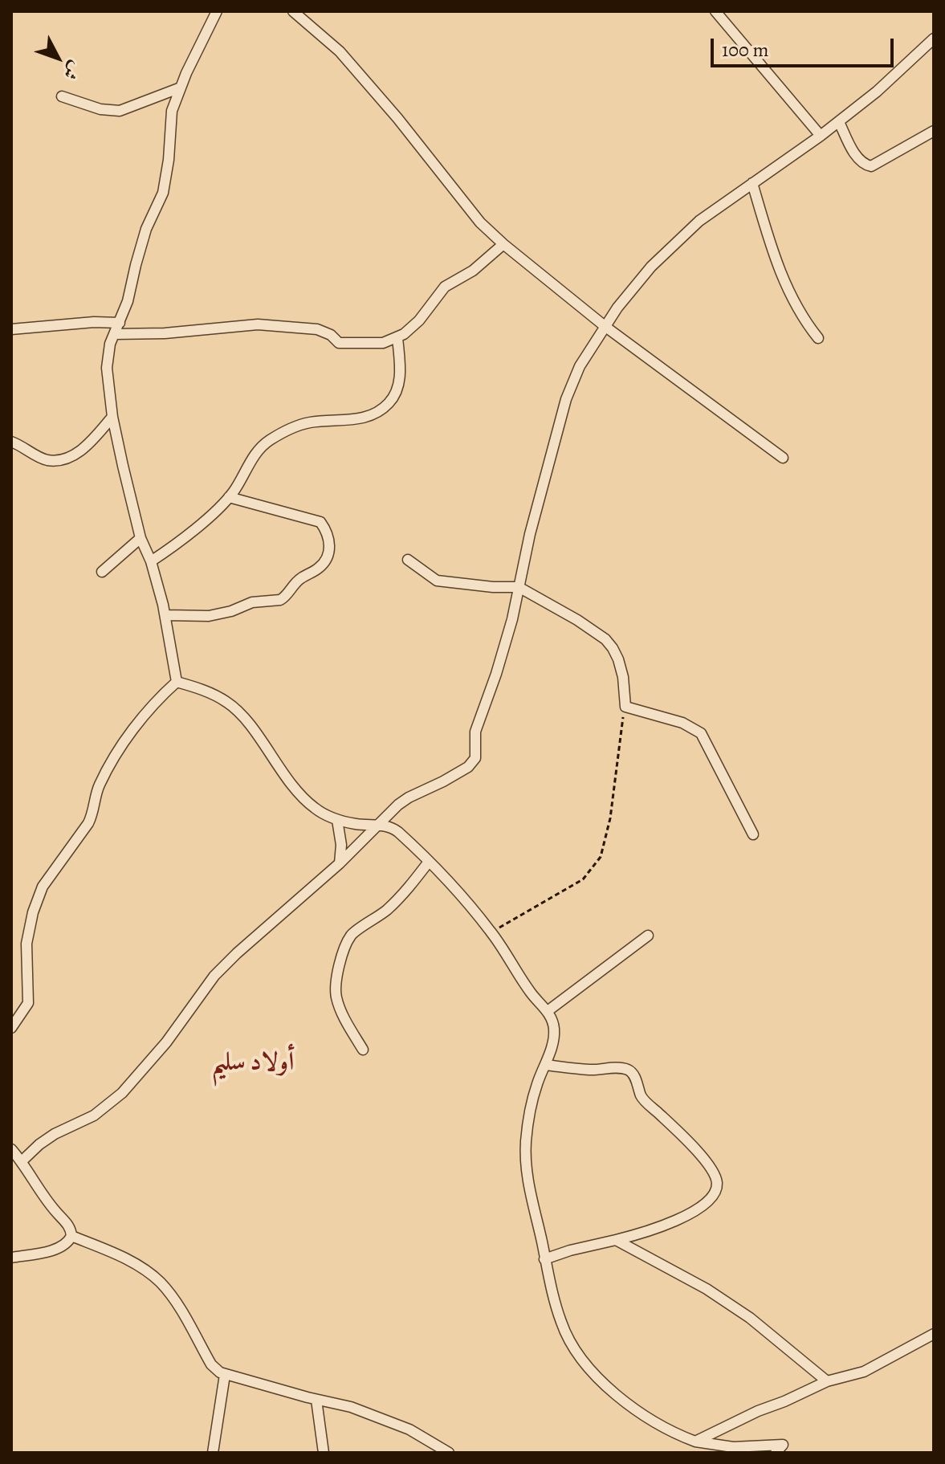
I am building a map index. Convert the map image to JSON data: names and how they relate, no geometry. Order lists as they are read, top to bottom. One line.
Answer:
{"districts":["أولاد سليم"],"scale_bar":"100 m","north":"bottom right"}
